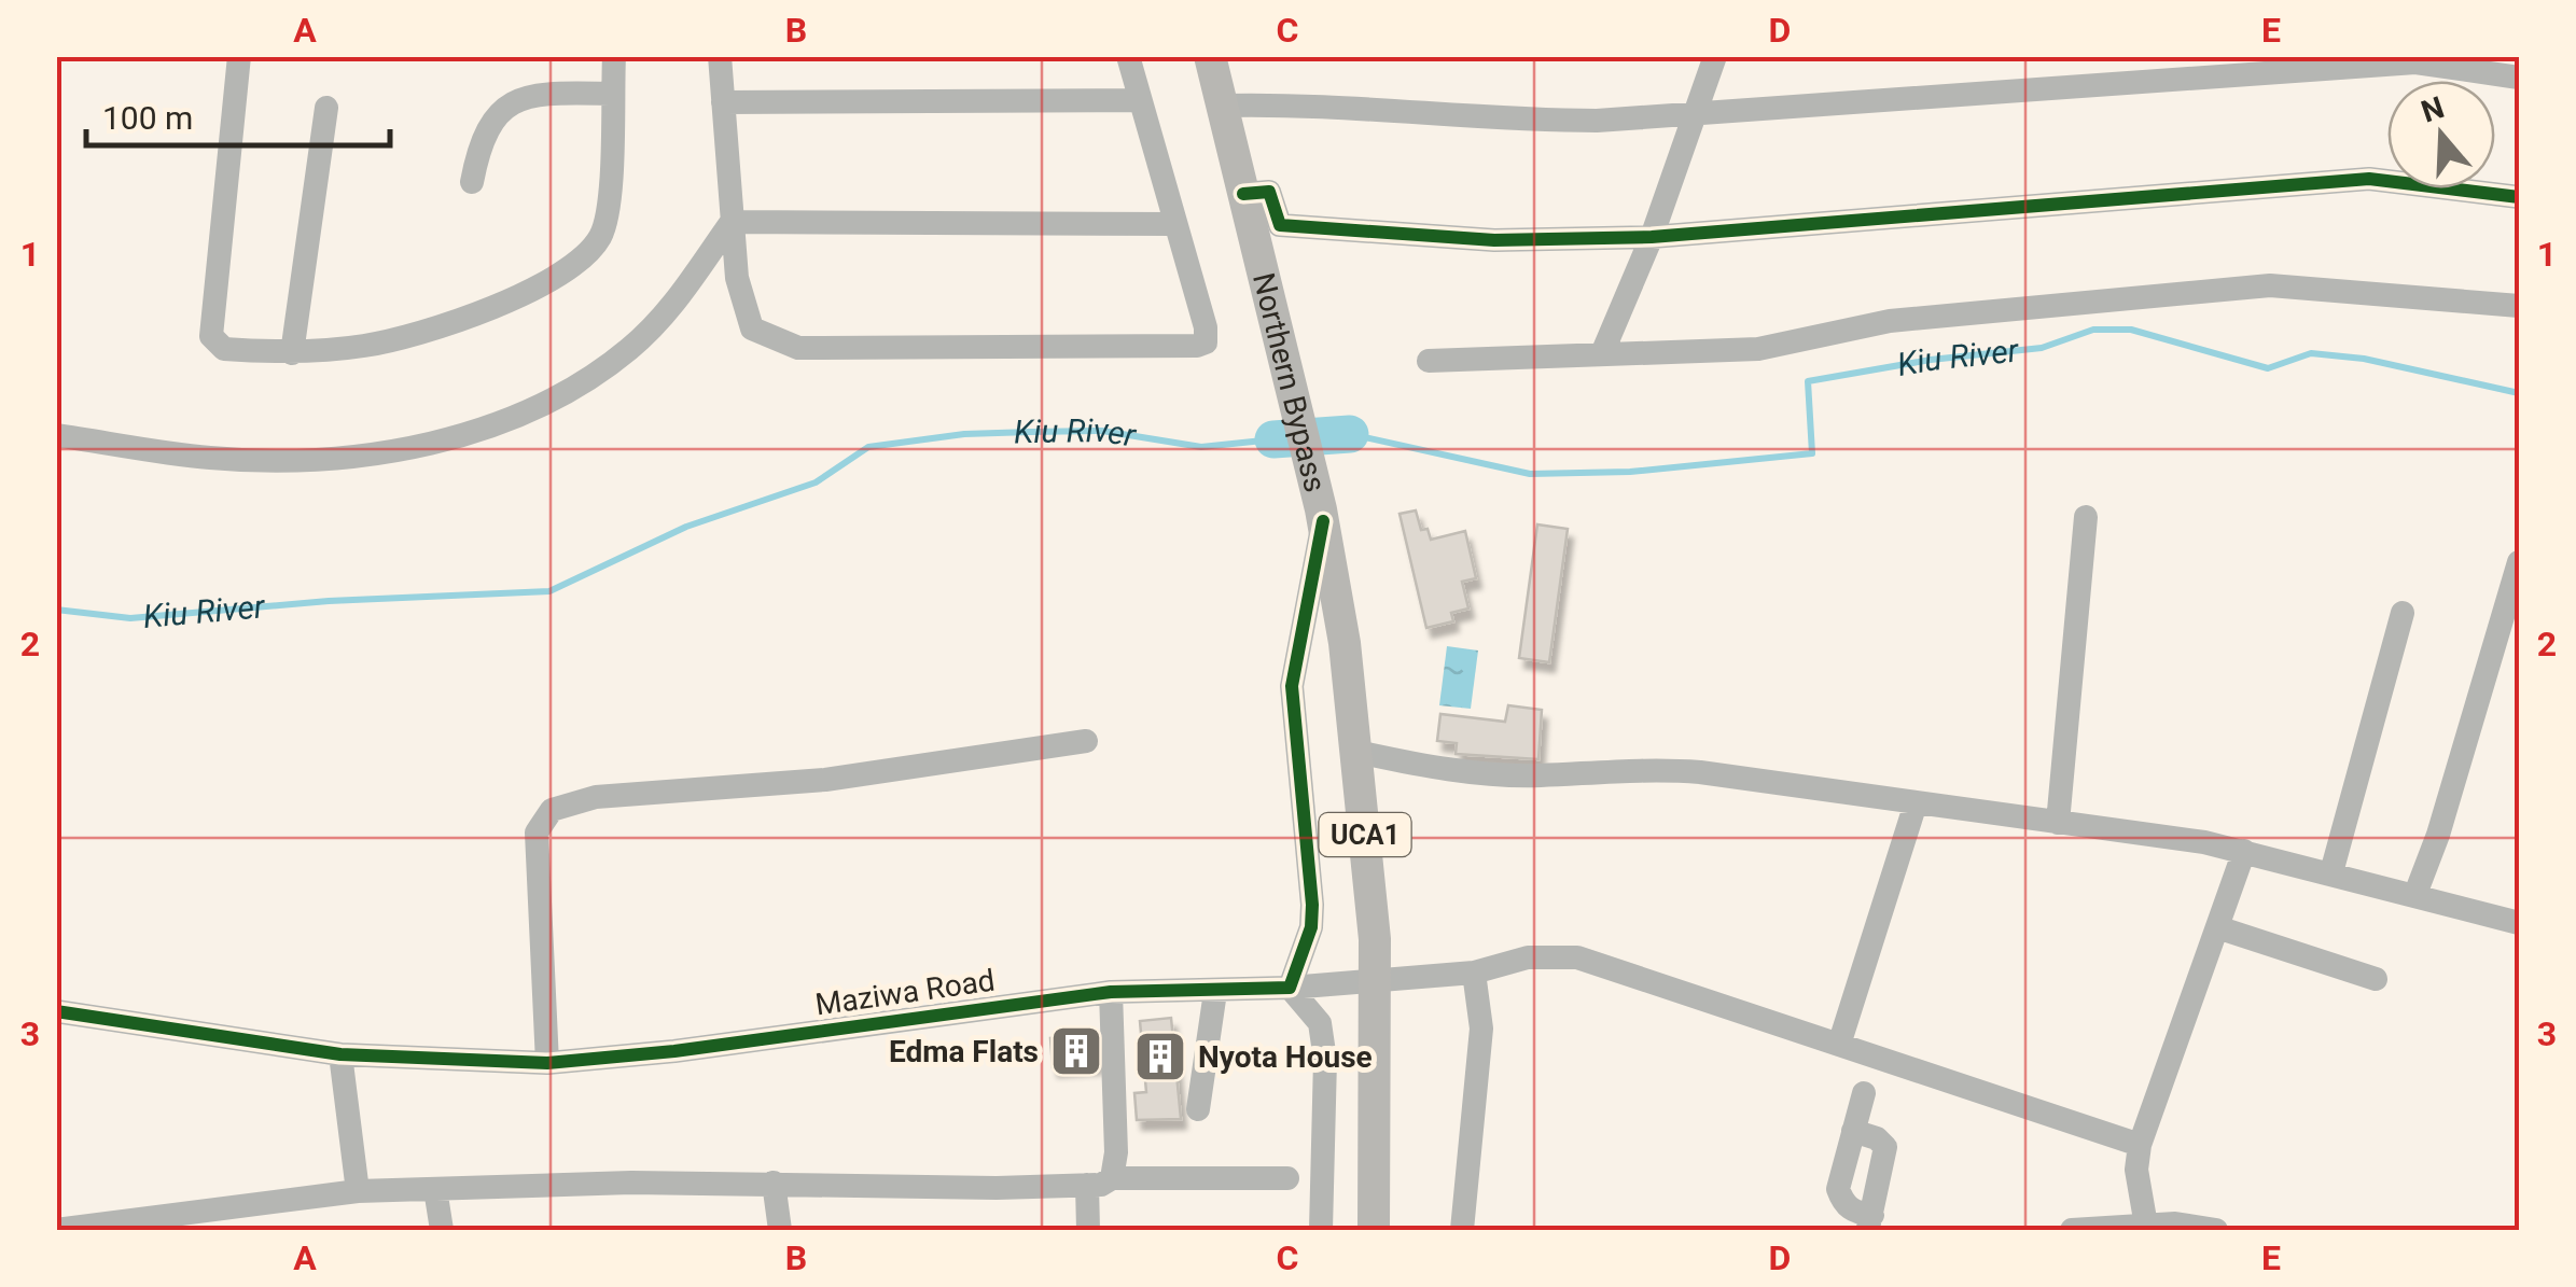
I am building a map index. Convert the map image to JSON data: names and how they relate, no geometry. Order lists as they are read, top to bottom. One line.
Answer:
{"streets":{"main road":["Northern Bypass","UCA1"],"street":["Maziwa Road"]},"water":["Kiu River"],"places":{"building":["Edma Flats","Nyota House"]},"scale_bar":"100 m","north":"top","grid":{"columns":["A","B","C","D","E"],"rows":["1","2","3"]}}
